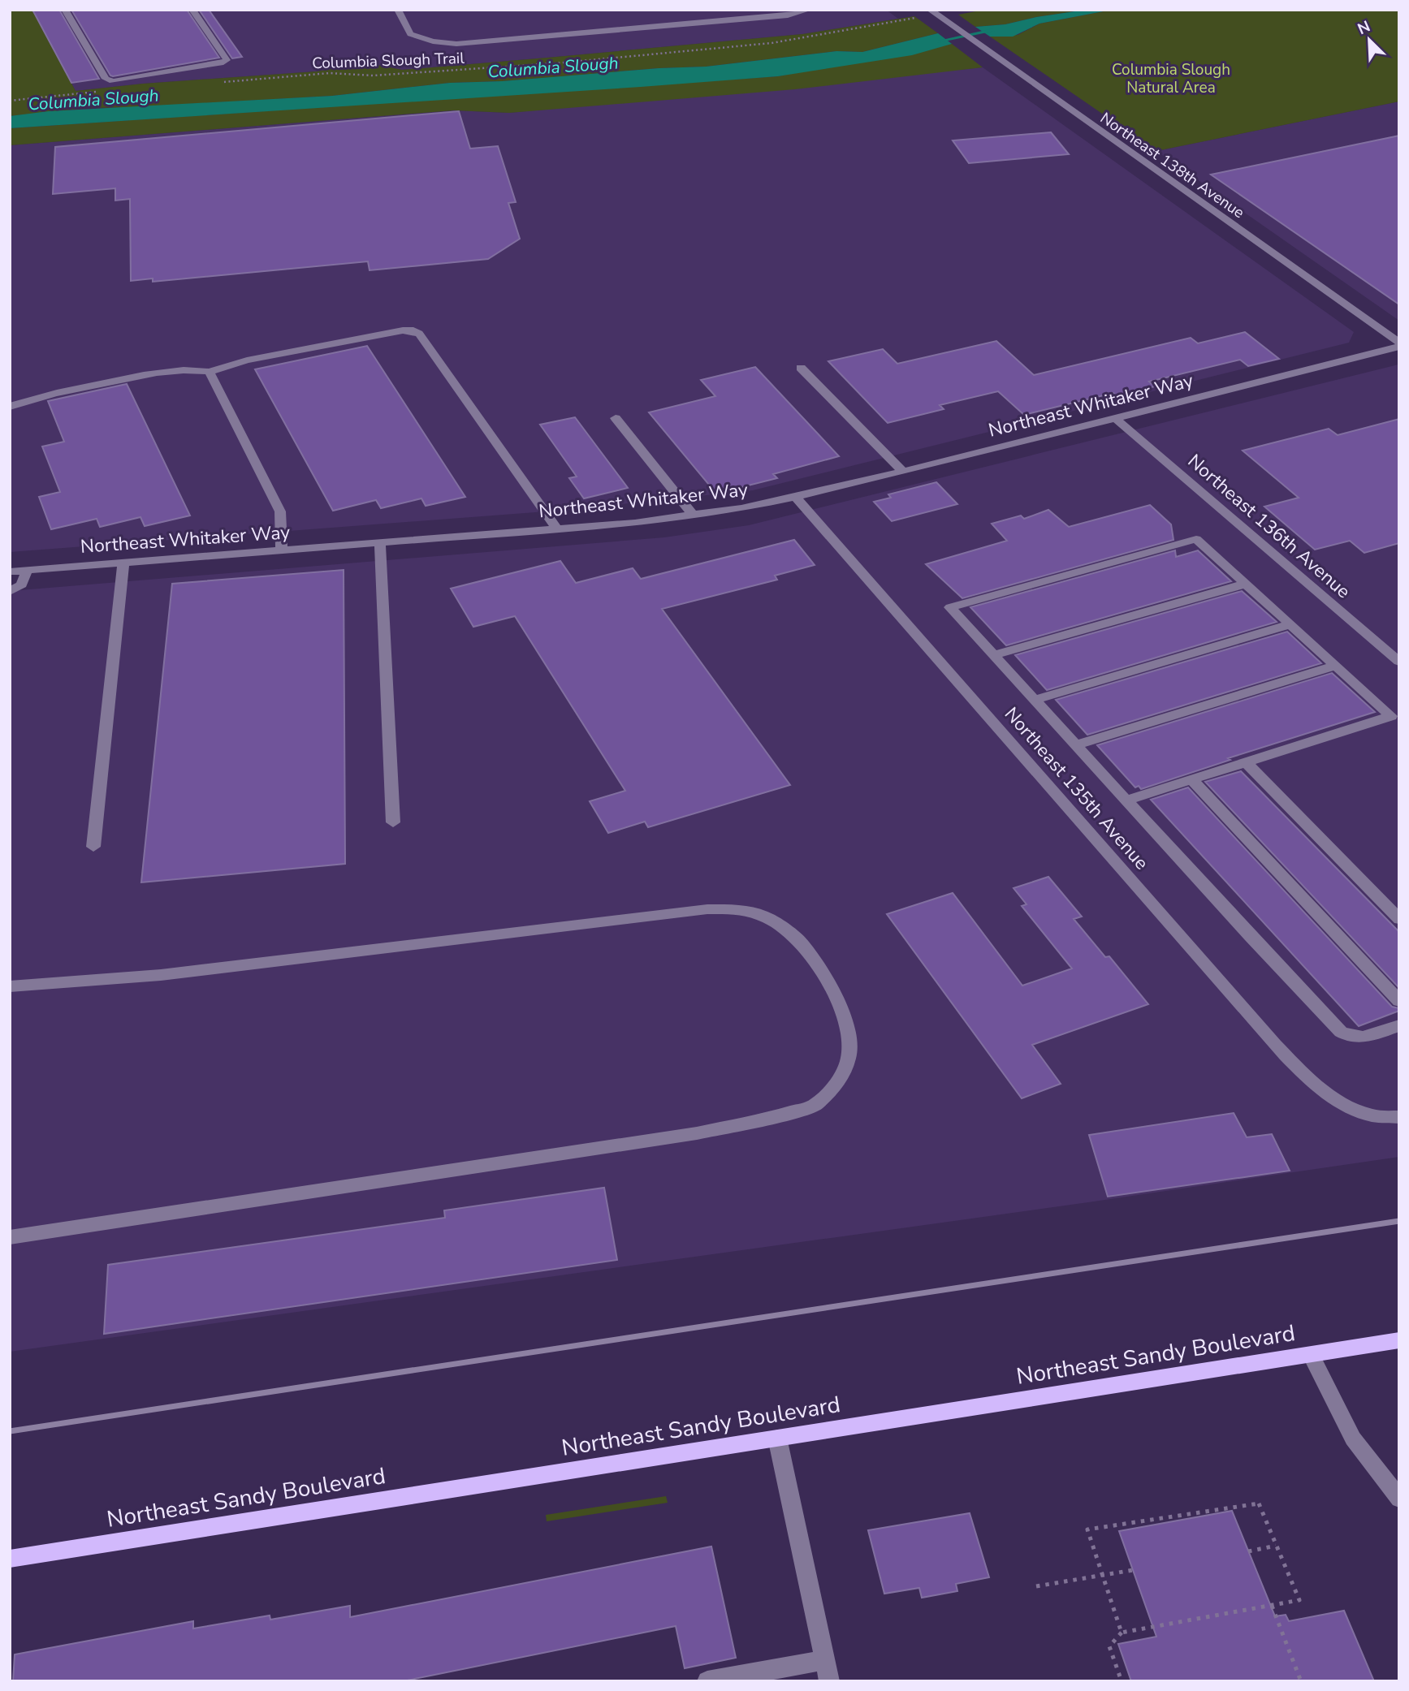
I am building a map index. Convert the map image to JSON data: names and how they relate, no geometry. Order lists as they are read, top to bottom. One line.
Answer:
{"streets":{"main road":["Northeast Sandy Boulevard"],"street":["Northeast 138th Avenue","Northeast Whitaker Way","Northeast 136th Avenue","Northeast 135th Avenue"],"path":["Columbia Slough Trail"]},"crossings":[["Columbia Slough Trail","Northeast 138th Avenue"],["Northeast Whitaker Way","Northeast 136th Avenue"],["Northeast Whitaker Way","Northeast 135th Avenue"]],"water":["Columbia Slough"],"parks":["Columbia Slough Natural Area"],"north":"top left"}
